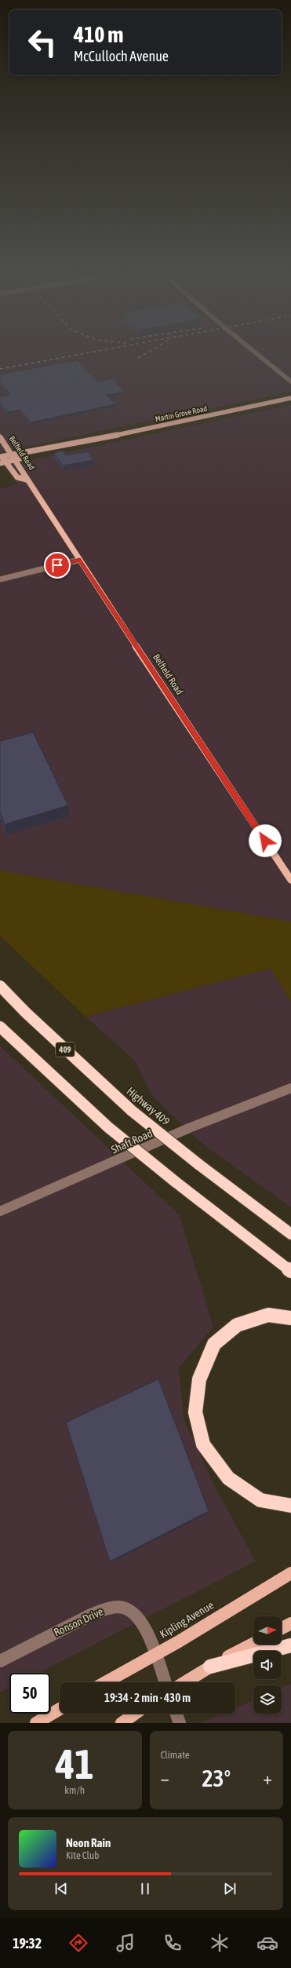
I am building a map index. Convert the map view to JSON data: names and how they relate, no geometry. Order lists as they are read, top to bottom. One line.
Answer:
{"streets":{"highway":["409","Highway 409"],"main road":["Martin Grove Road","Belfield Road","Kipling Avenue"],"street":["Shaft Road","Ronson Drive"]},"crossings":[["Martin Grove Road","Belfield Road"],["Kipling Avenue","Ronson Drive"]],"north":"right","page":{"turn":["410 m","McCulloch Avenue"],"limit":"50","trip":"19:34 · 2 min · 430 m","tile":[["41","km/h"],"Climate"],"heat":["−","23°","+"],"song":["Neon Rain","Kite Club"],"tabs":"19:32"}}
